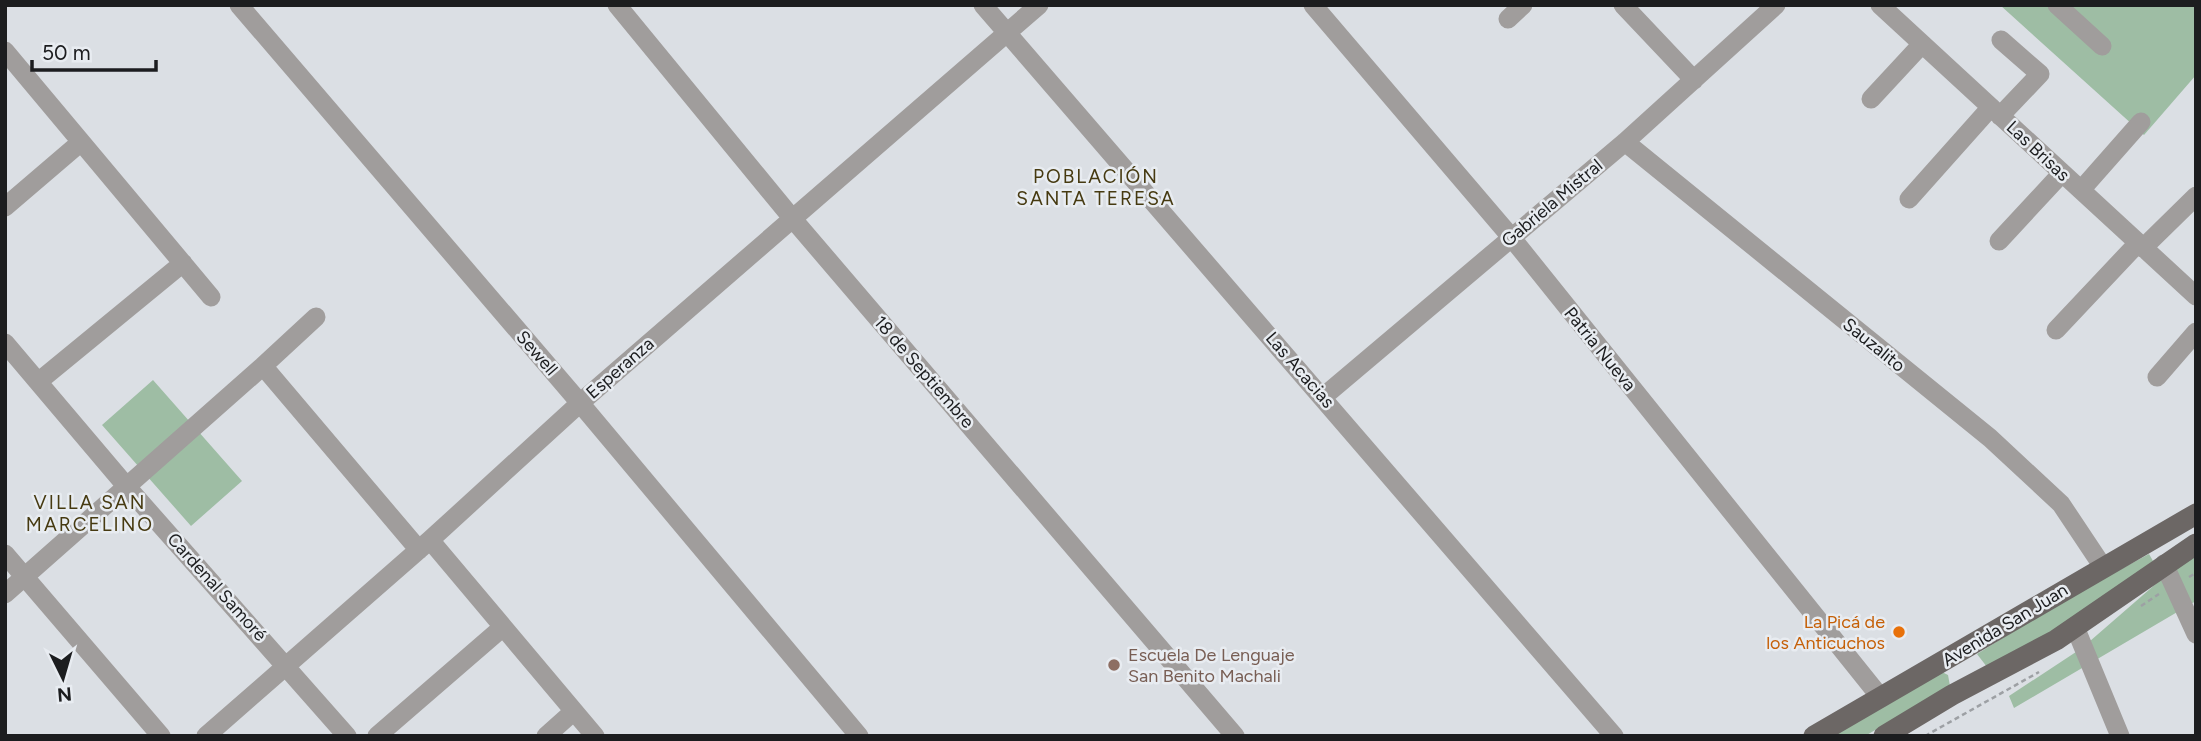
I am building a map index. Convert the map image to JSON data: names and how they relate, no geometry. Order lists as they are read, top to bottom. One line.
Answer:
{"streets":{"main road":["Avenida San Juan"],"street":["Las Brisas","Gabriela Mistral","Sauzalito","Patria Nueva","Sewell","Esperanza","Las Acacias","18 de Septiembre","Cardenal Samoré"]},"crossings":[["Gabriela Mistral","Sauzalito"],["Gabriela Mistral","Patria Nueva"],["Gabriela Mistral","Las Acacias"],["Sauzalito","Avenida San Juan"],["Patria Nueva","Avenida San Juan"],["Sewell","Esperanza"],["Esperanza","Las Acacias"],["Esperanza","18 de Septiembre"],["Esperanza","Cardenal Samoré"]],"districts":["POBLACIÓN SANTA TERESA","VILLA SAN MARCELINO"],"places":["La Picá de los Anticuchos","Escuela De Lenguaje San Benito Machali"],"scale_bar":"50 m","north":"bottom"}
